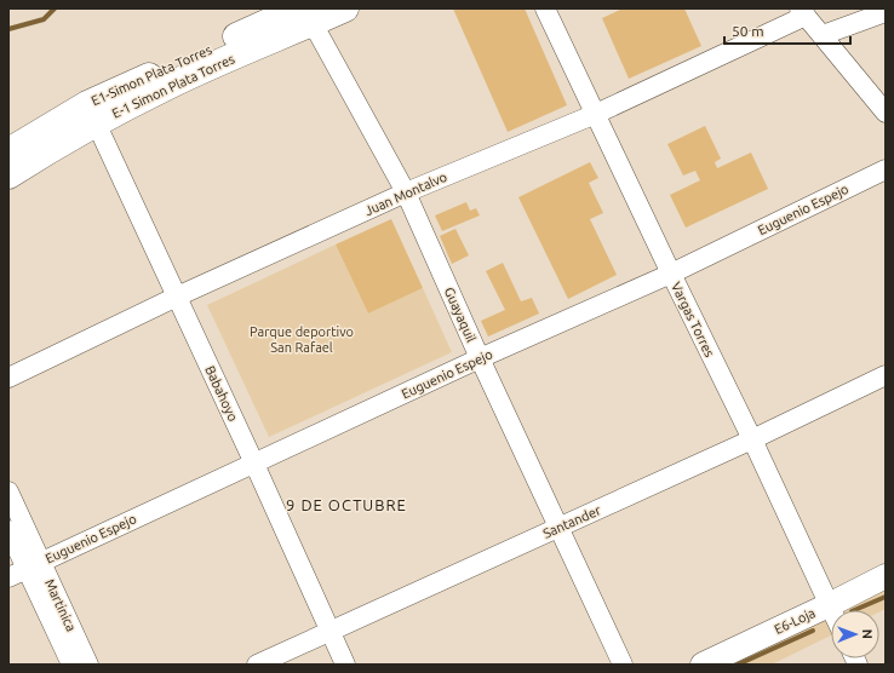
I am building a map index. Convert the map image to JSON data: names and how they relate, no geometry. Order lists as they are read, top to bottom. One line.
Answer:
{"streets":{"highway":["E1-Simon Plata Torres","E-1 Simon Plata Torres"],"main road":["E6-Loja"],"street":["Juan Montalvo","Euguenio Espejo","Guayaquil","Vargas Torres","Babahoyo","Santander","Martinica"]},"crossings":[["E1-Simon Plata Torres","E-1 Simon Plata Torres"],["E1-Simon Plata Torres","Guayaquil"],["E-1 Simon Plata Torres","Guayaquil"],["E-1 Simon Plata Torres","Babahoyo"],["Juan Montalvo","Guayaquil"],["Juan Montalvo","Vargas Torres"],["Juan Montalvo","Babahoyo"],["Euguenio Espejo","Guayaquil"],["Euguenio Espejo","Vargas Torres"],["Euguenio Espejo","Babahoyo"],["Euguenio Espejo","Martinica"],["Guayaquil","Santander"],["Vargas Torres","Santander"],["Vargas Torres","E6-Loja"],["Babahoyo","Santander"]],"districts":["9 DE OCTUBRE"],"parks":["Parque deportivo San Rafael"],"scale_bar":"50 m","north":"right"}
